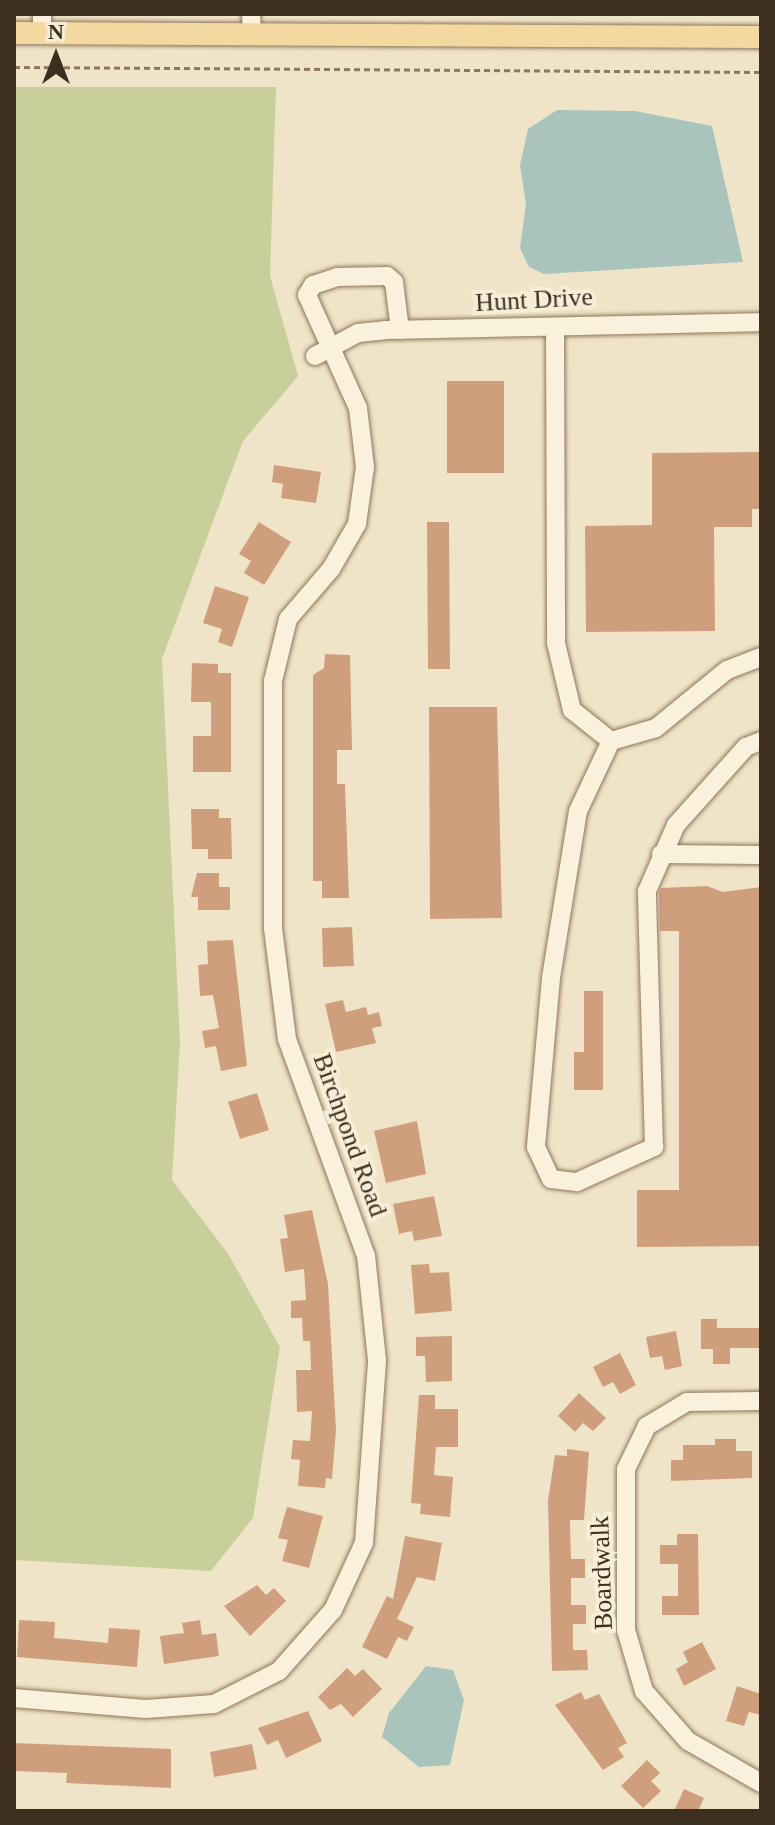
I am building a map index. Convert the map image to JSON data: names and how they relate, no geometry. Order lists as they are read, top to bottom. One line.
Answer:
{"streets":{"street":["Hunt Drive","Birchpond Road","Boardwalk"]},"crossings":[["Hunt Drive","Birchpond Road"]],"north":"top"}
